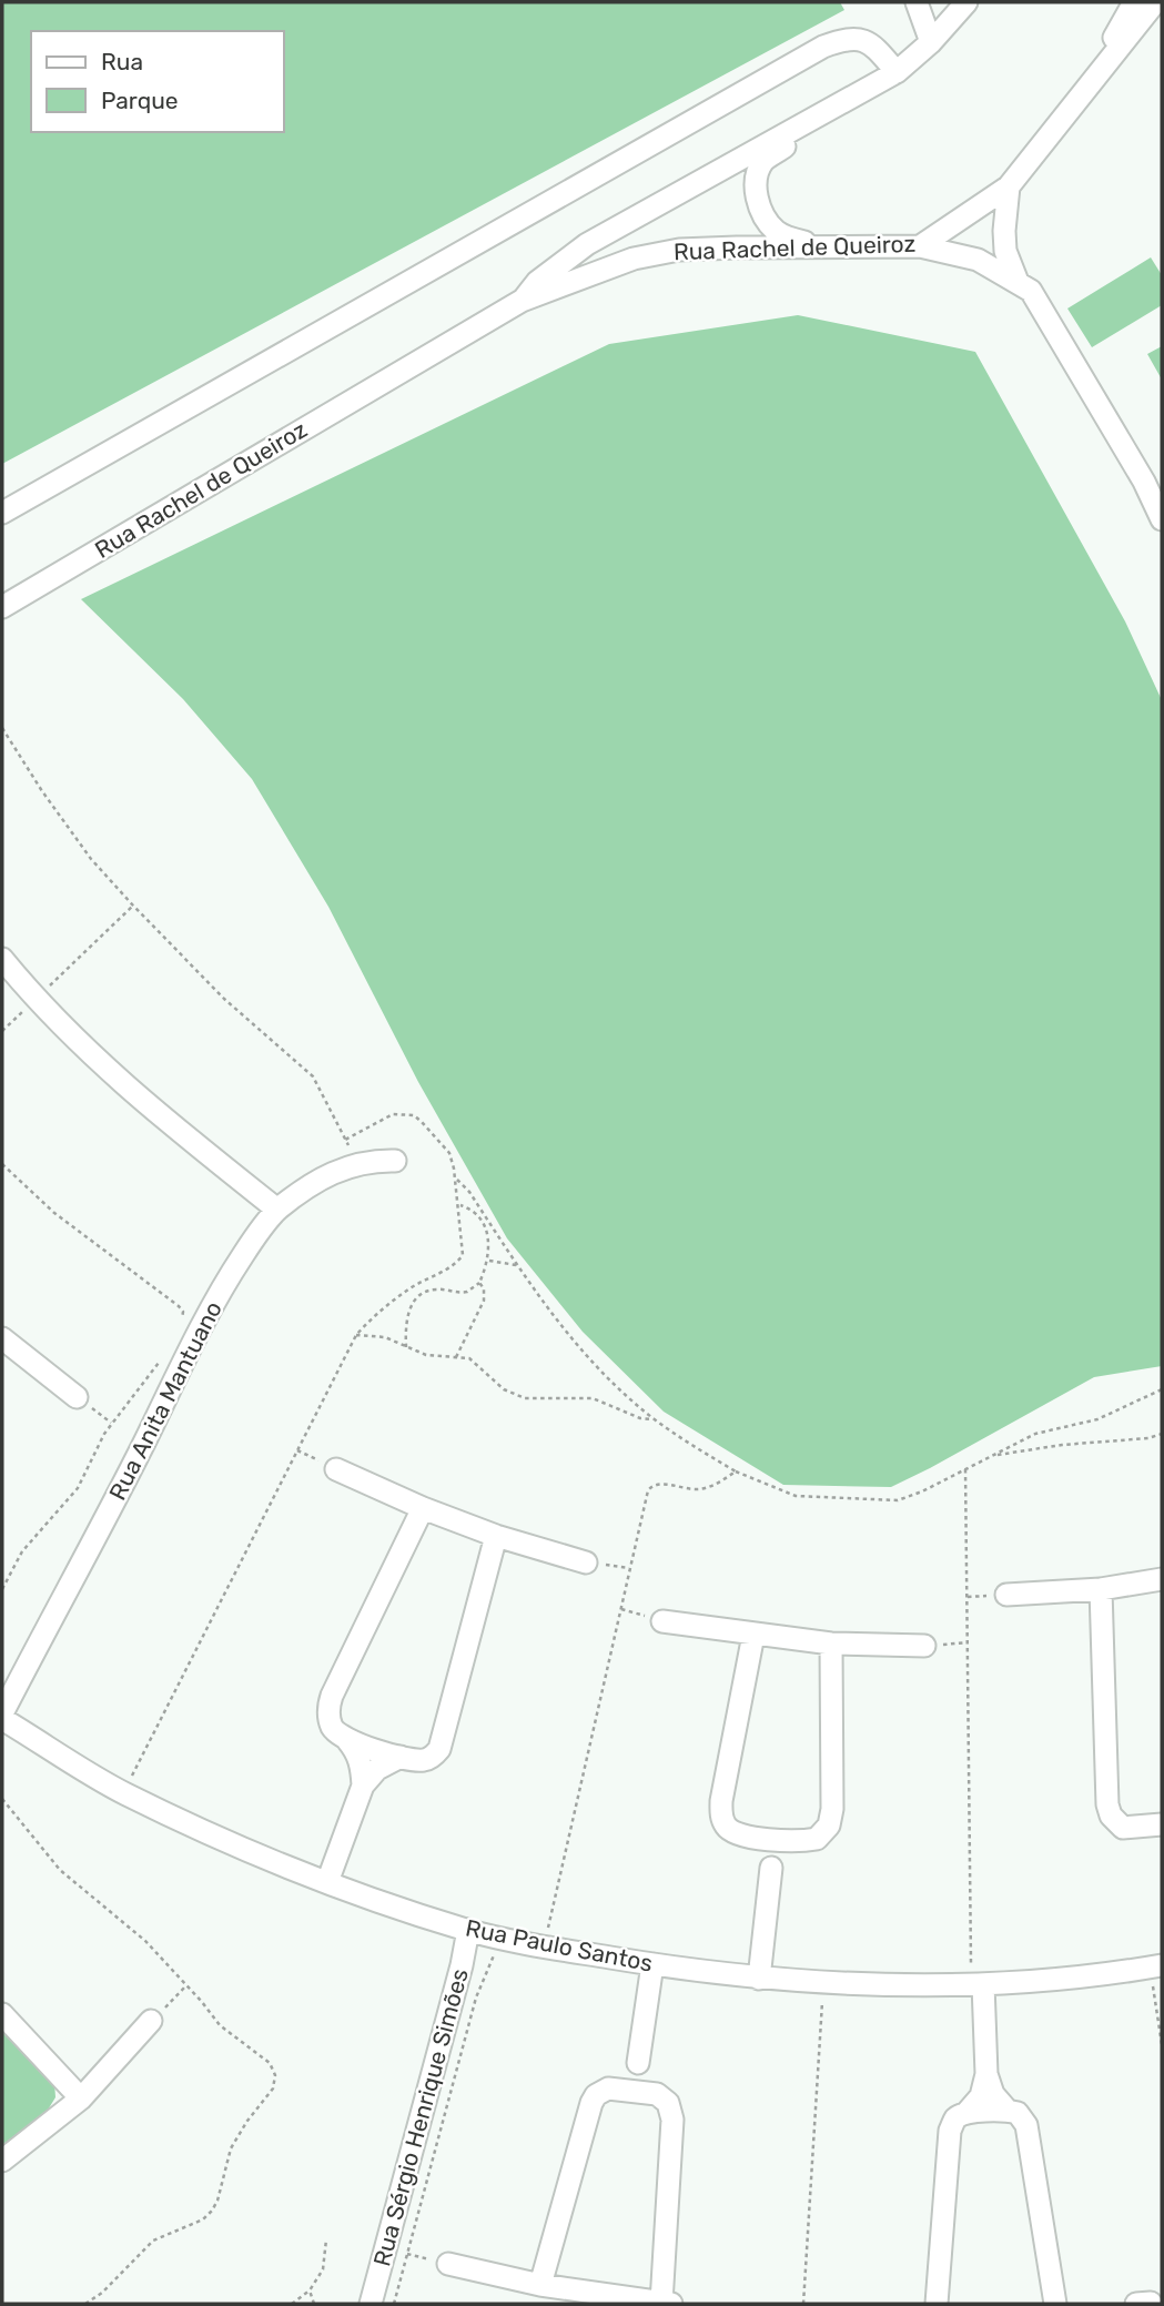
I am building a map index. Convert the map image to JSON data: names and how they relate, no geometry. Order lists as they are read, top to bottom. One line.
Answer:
{"streets":{"street":["Rua Rachel de Queiroz","Rua Anita Mantuano","Rua Paulo Santos","Rua Sérgio Henrique Simões"]},"crossings":[["Rua Anita Mantuano","Rua Paulo Santos"],["Rua Paulo Santos","Rua Sérgio Henrique Simões"]],"legend":["Rua","Parque"]}
